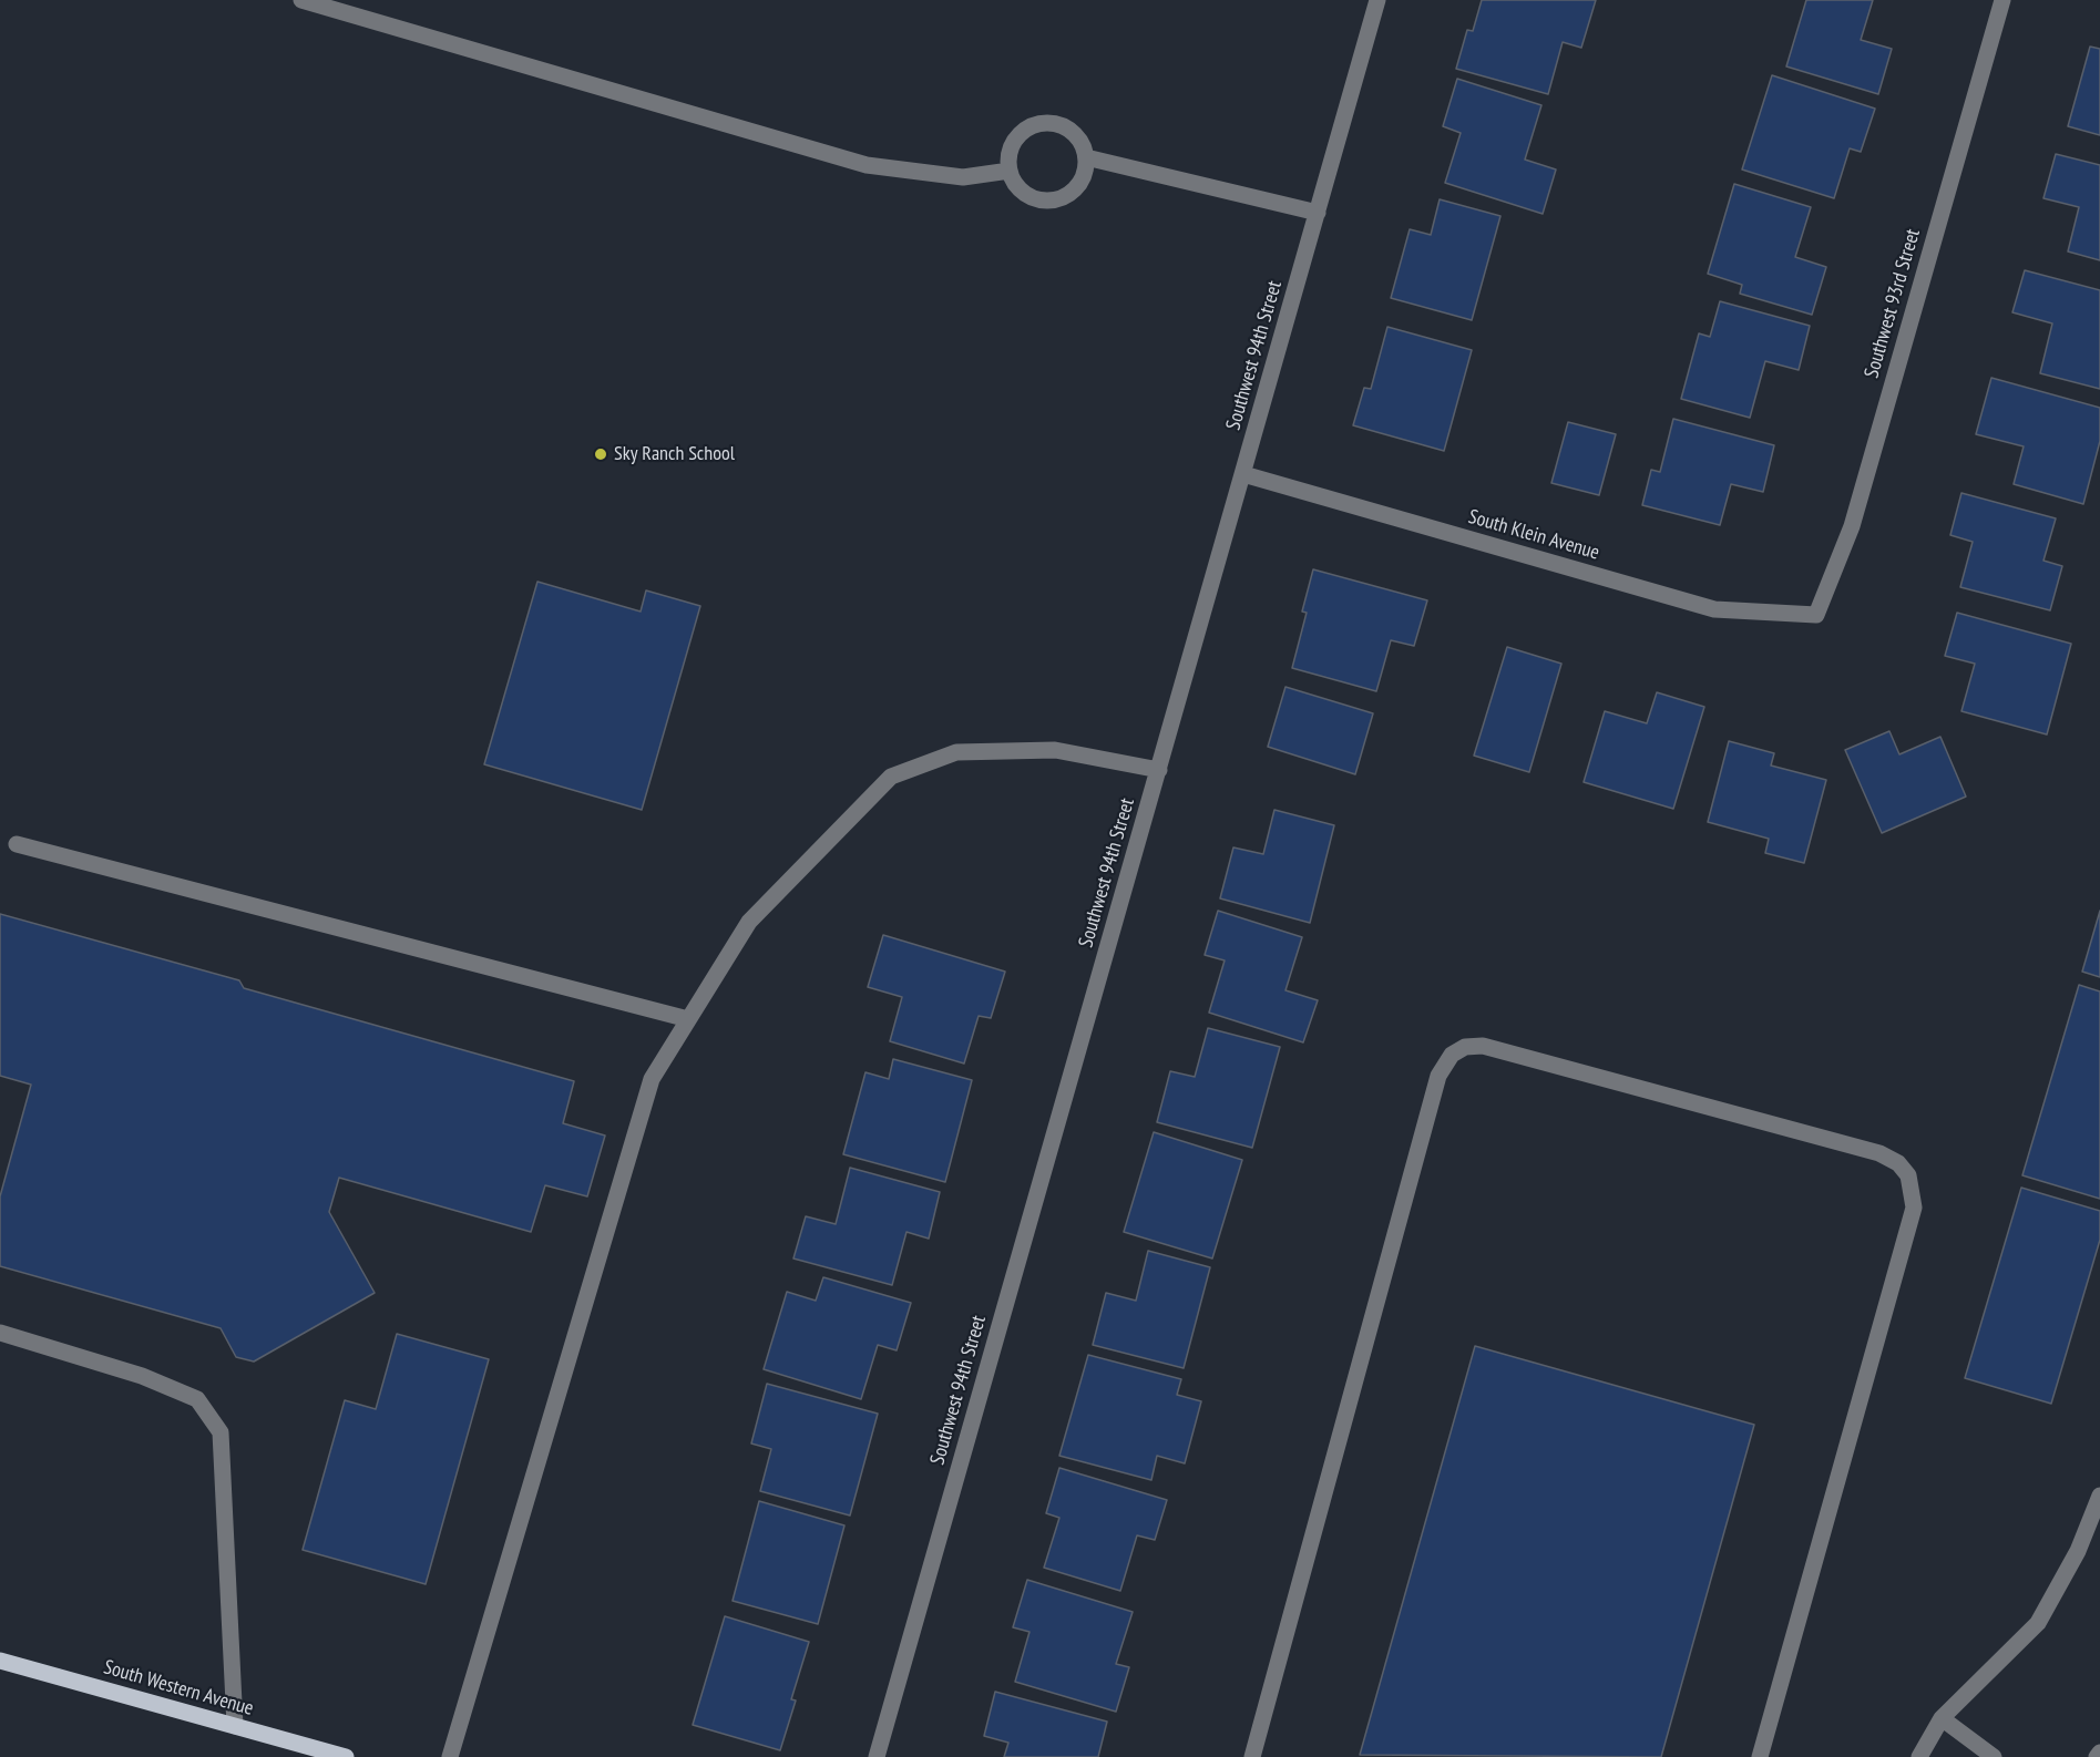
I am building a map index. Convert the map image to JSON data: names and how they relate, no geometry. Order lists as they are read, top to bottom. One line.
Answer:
{"streets":{"main road":["South Western Avenue"],"street":["Southwest 93rd Street","Southwest 94th Street","South Klein Avenue"]},"crossings":[["Southwest 93rd Street","South Klein Avenue"],["Southwest 94th Street","South Klein Avenue"]],"places":["Sky Ranch School"]}
